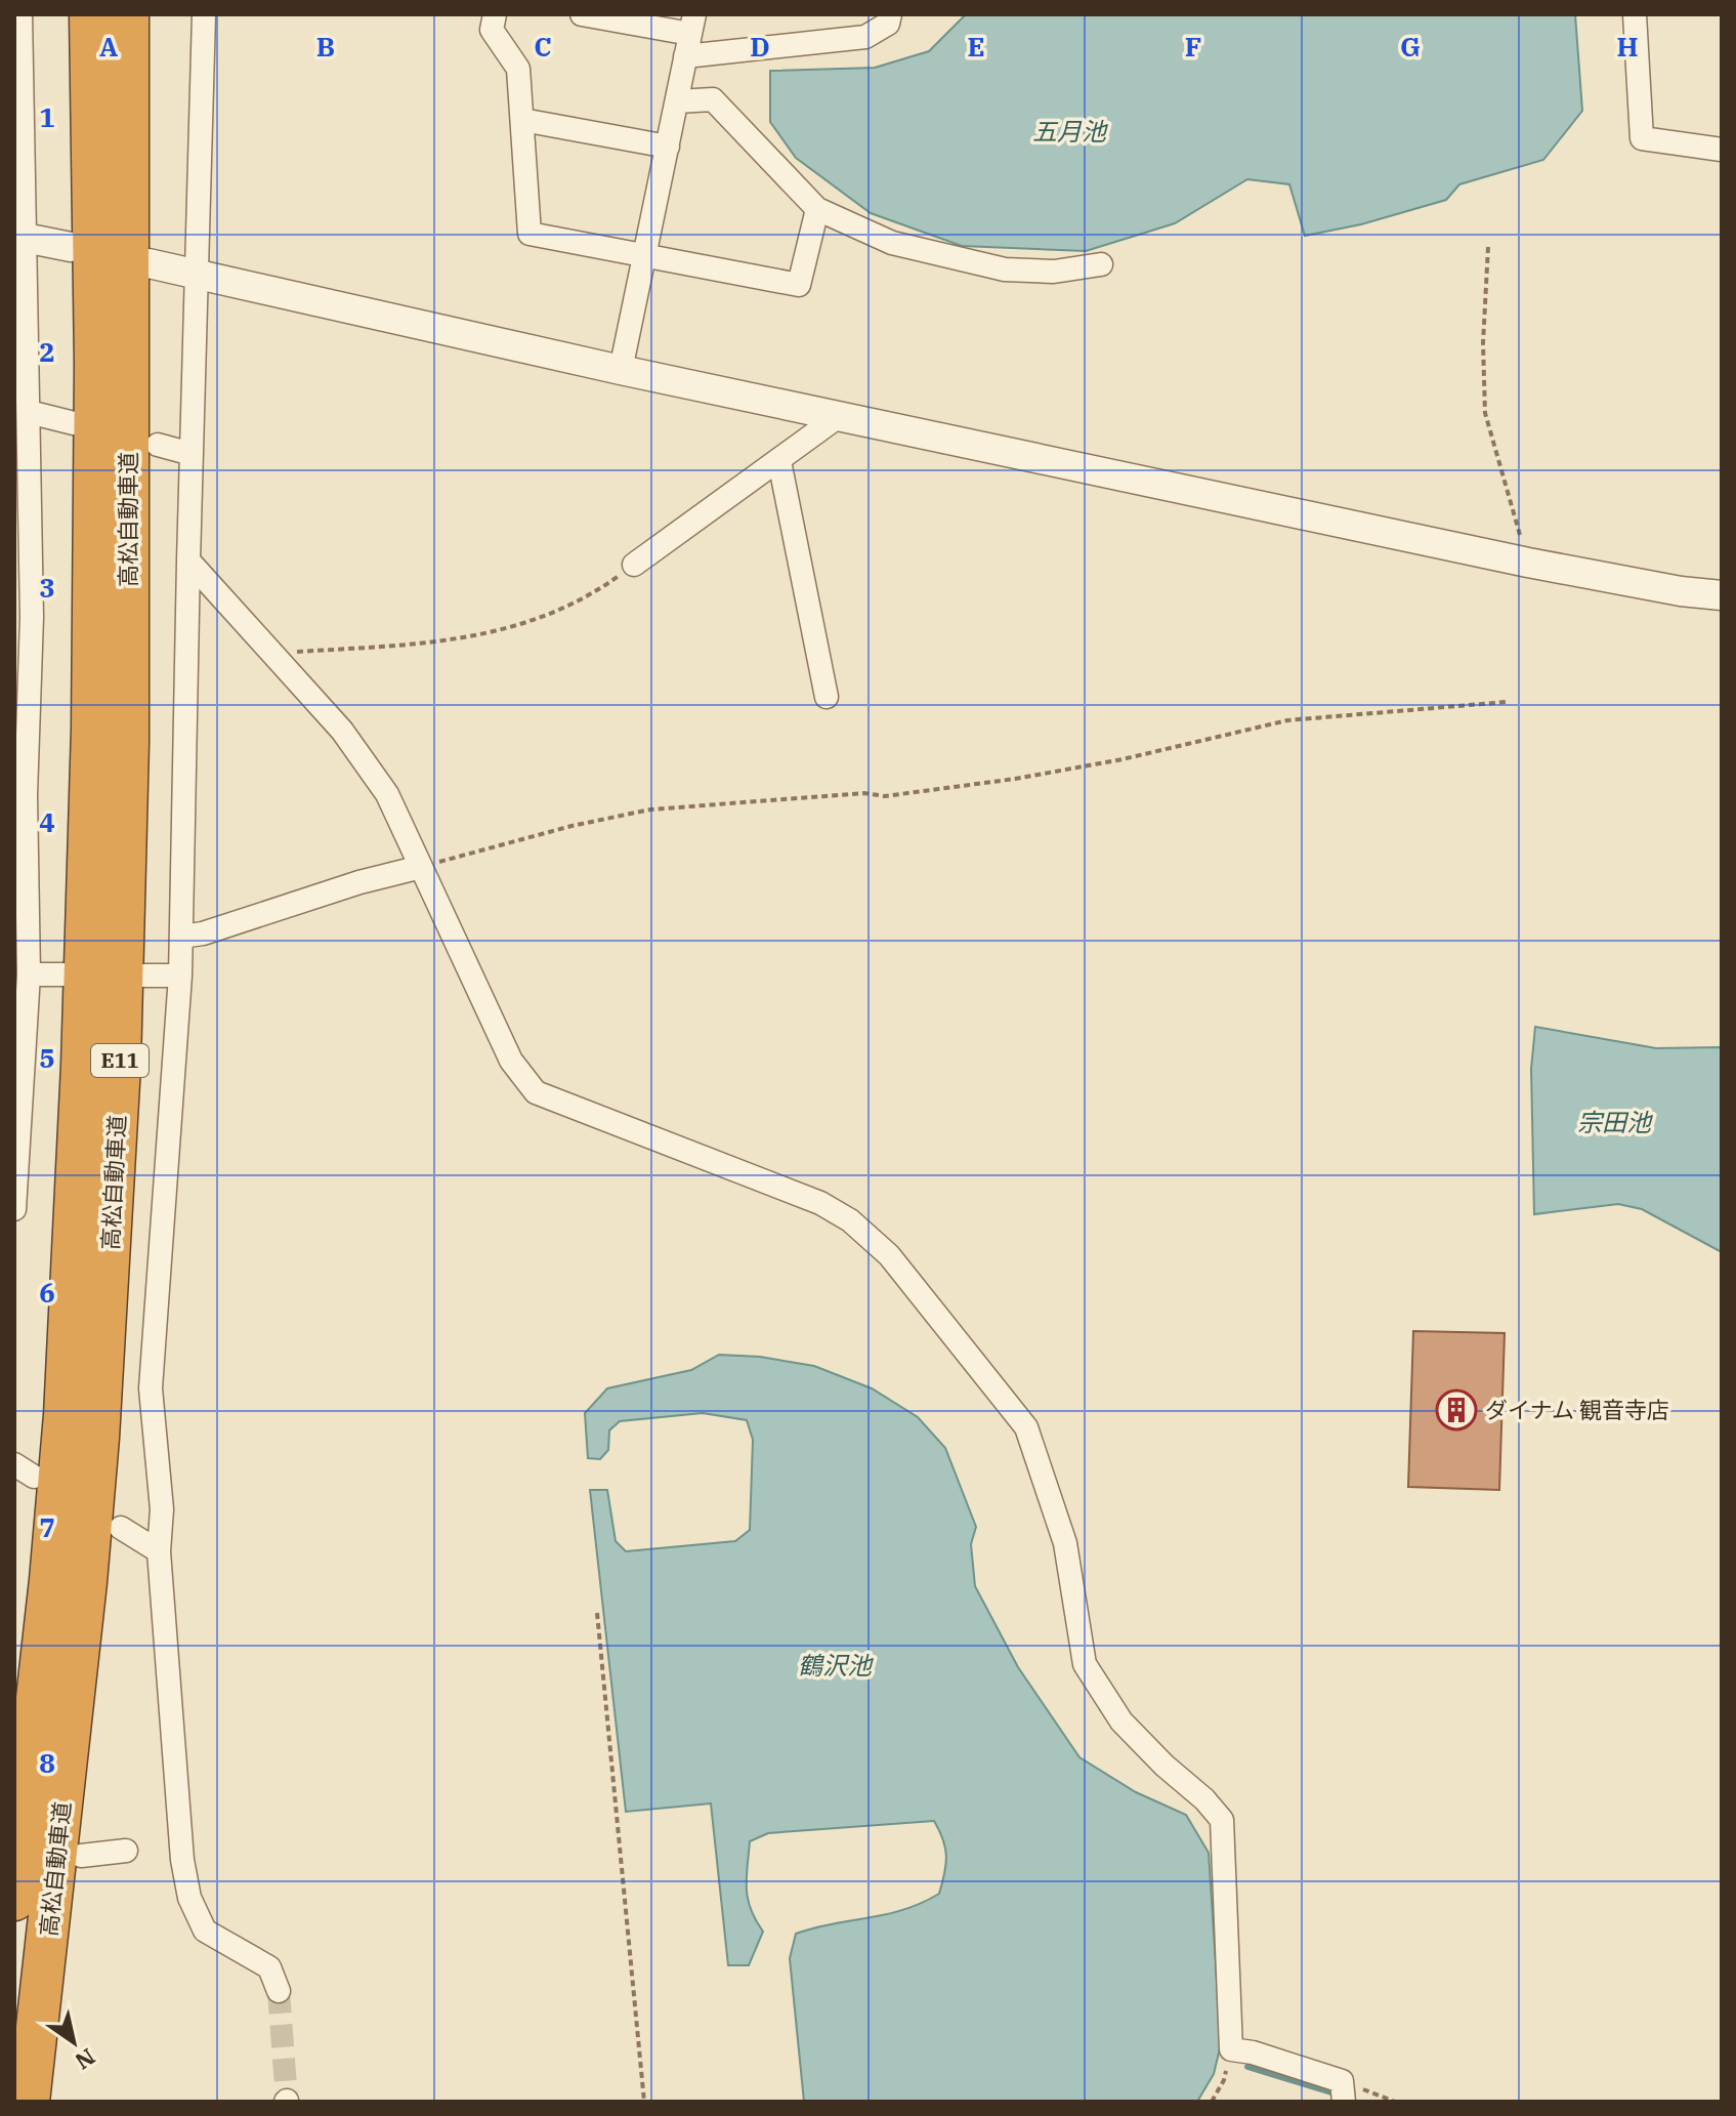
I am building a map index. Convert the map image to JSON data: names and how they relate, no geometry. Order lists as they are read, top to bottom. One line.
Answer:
{"streets":{"highway":["高松自動車道","E11"]},"water":["五月池","宗田池","鶴沢池"],"places":{"building":["ダイナム 観音寺店"]},"north":"bottom right","grid":{"columns":["A","B","C","D","E","F","G","H"],"rows":["1","2","3","4","5","6","7","8"]}}
